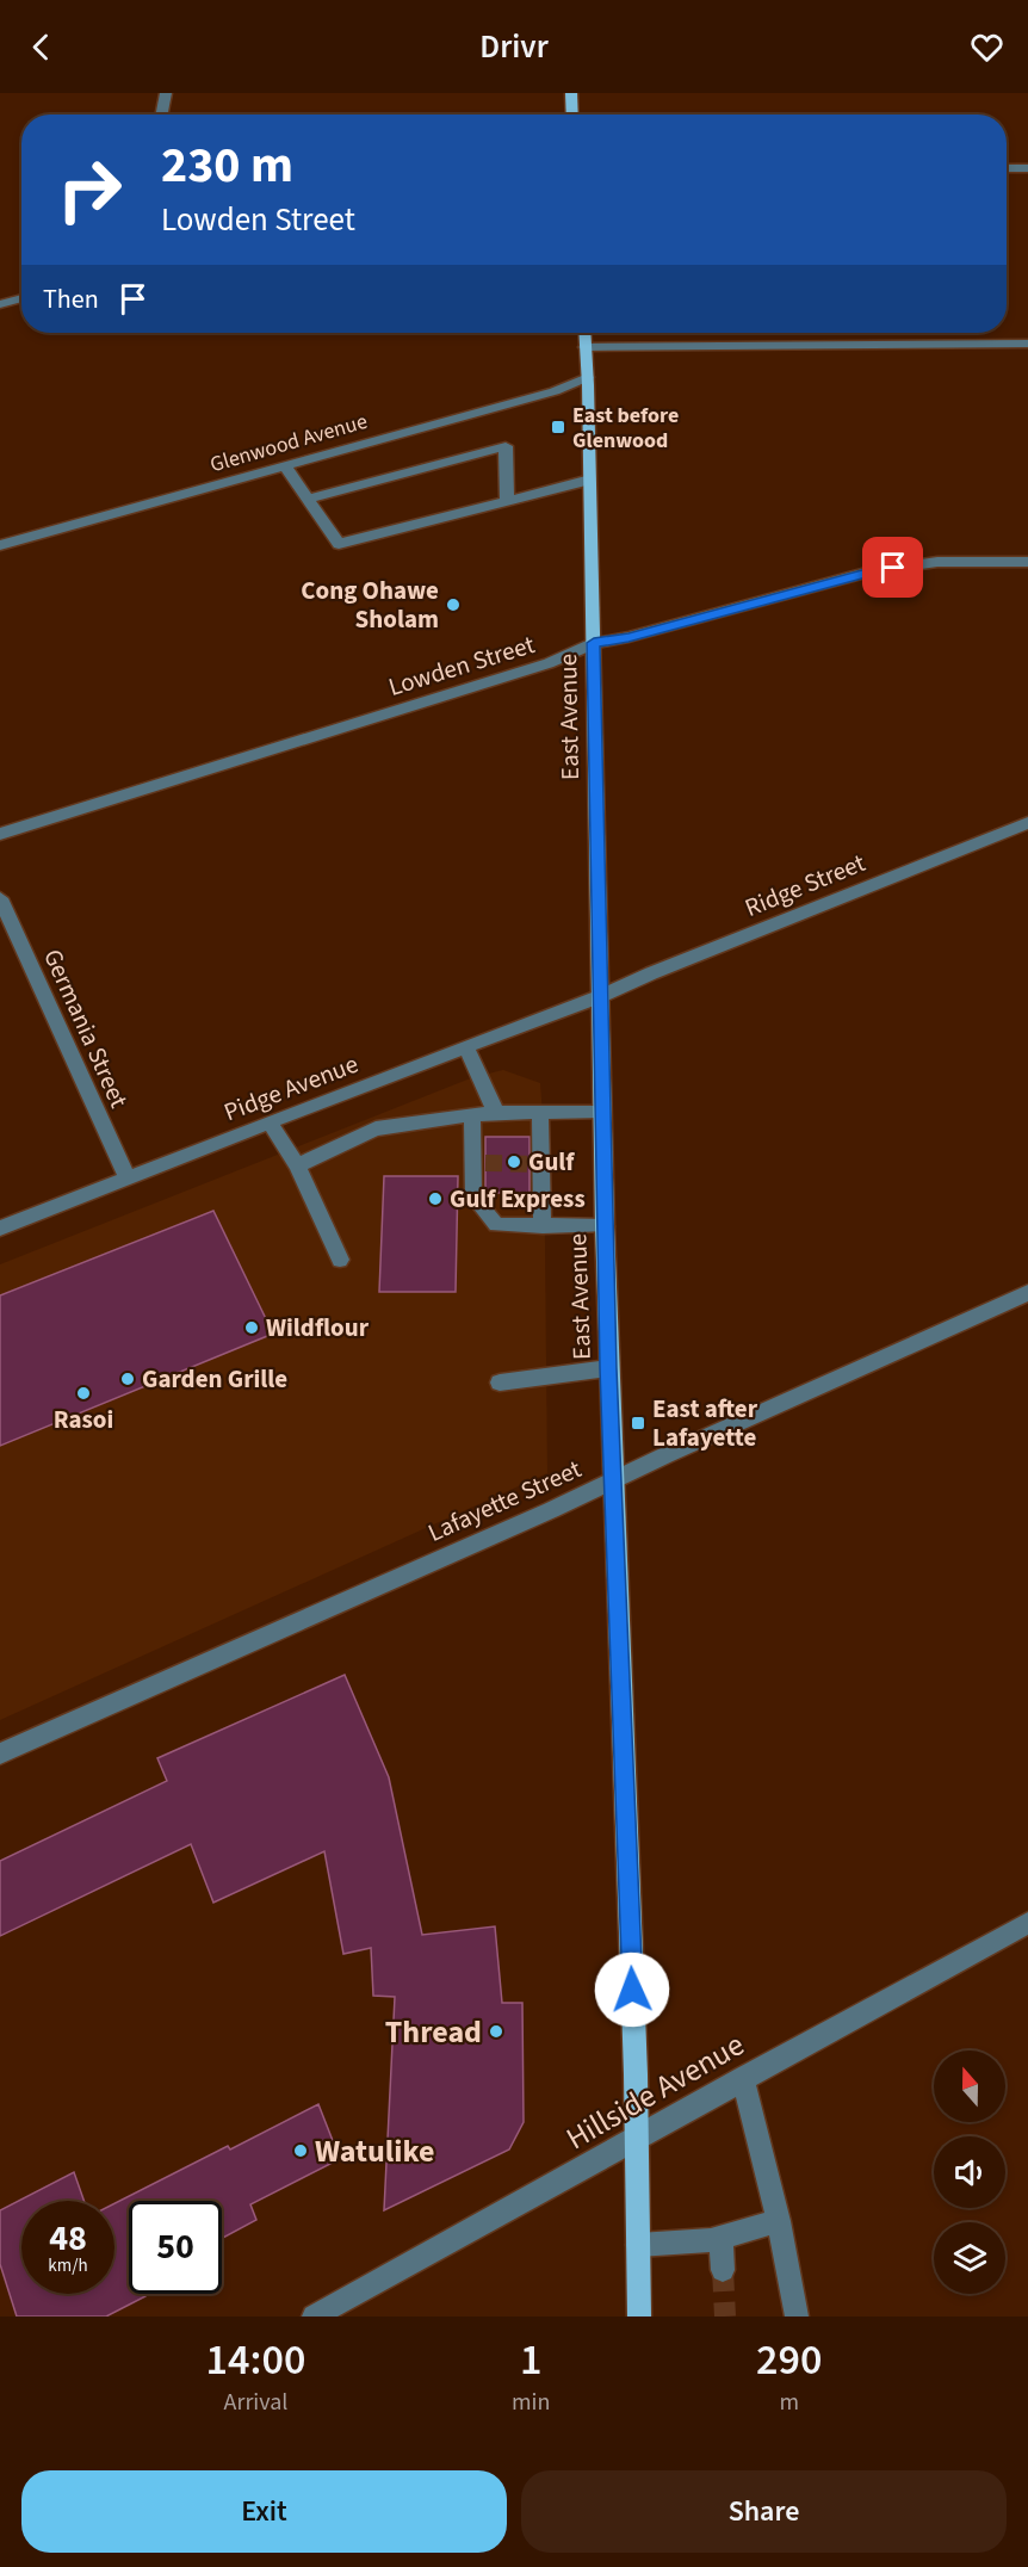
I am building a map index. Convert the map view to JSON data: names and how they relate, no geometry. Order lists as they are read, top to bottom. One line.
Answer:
{"streets":{"main road":["East Avenue"],"street":["Glenwood Avenue","Lowden Street","Ridge Street","Germania Street","Pidge Avenue","Lafayette Street","Hillside Avenue"]},"crossings":[["Glenwood Avenue","East Avenue"],["Lowden Street","East Avenue"],["East Avenue","Ridge Street"],["East Avenue","Pidge Avenue"],["East Avenue","Lafayette Street"],["East Avenue","Hillside Avenue"],["Ridge Street","Pidge Avenue"],["Germania Street","Pidge Avenue"]],"places":{"transit":["East before Glenwood","East after Lafayette"],"other":["Cong Ohawe Sholam","Gulf","Gulf Express","Wildflour","Garden Grille","Rasoi","Thread","Watulike"]},"north":"top","page":{"header":"Drivr","turn":["230 m","Lowden Street"],"then":"Then","speed":"48 km/h","limit":"50","eta":["14:00","Arrival","1","min","290","m"],"buttons":["Exit","Share"]}}
